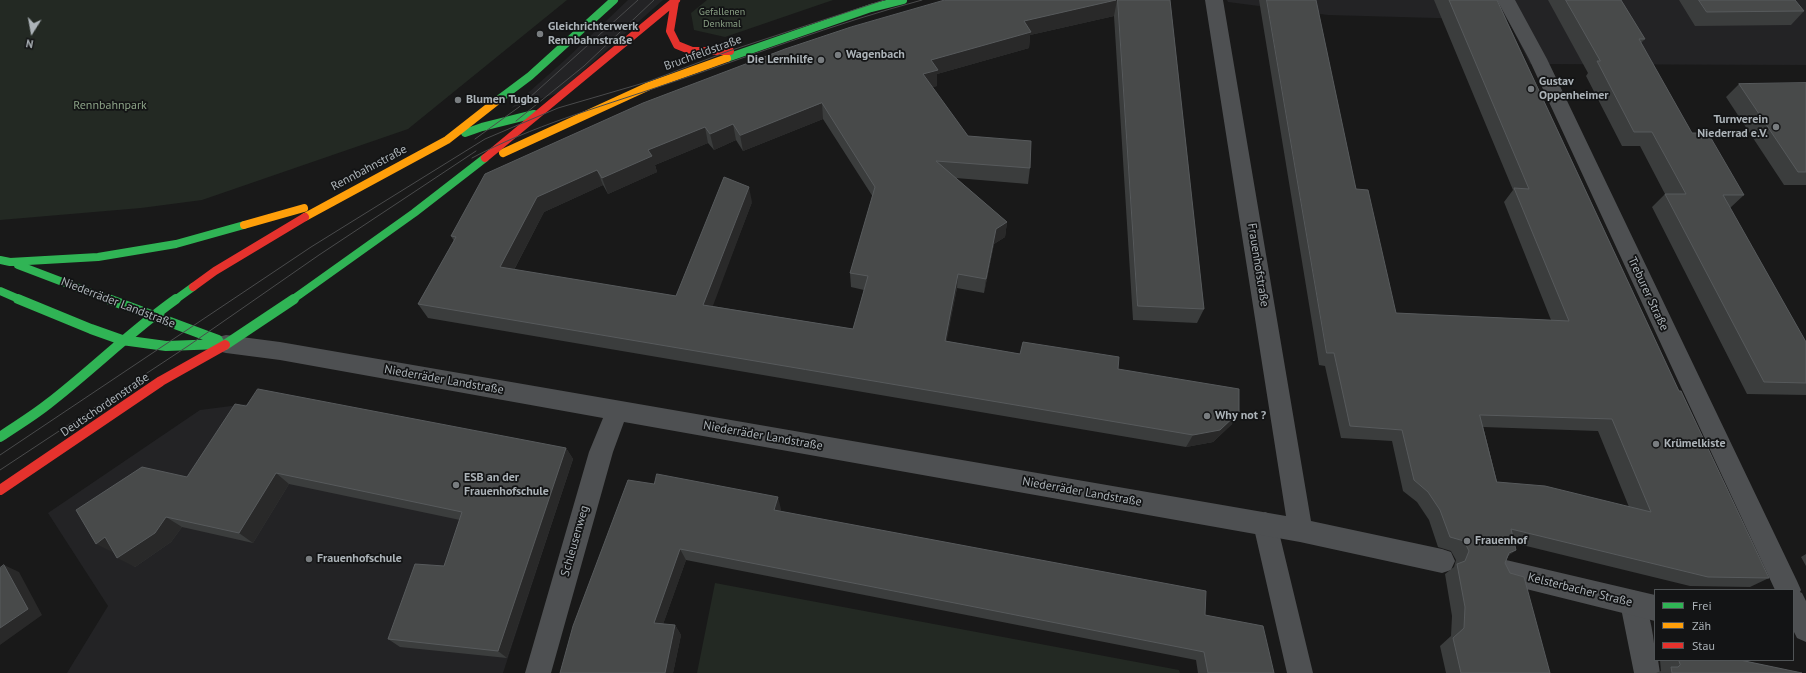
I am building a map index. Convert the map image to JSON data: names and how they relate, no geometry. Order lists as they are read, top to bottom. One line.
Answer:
{"streets":{"street":["Bruchfeldstraße","Rennbahnstraße","Frauenhofstraße","Treburer Straße","Niederräder Landstraße","Deutschordenstraße","Schleusenweg","Kelsterbacher Straße"]},"crossings":[["Rennbahnstraße","Niederräder Landstraße"],["Frauenhofstraße","Niederräder Landstraße"],["Niederräder Landstraße","Deutschordenstraße"],["Niederräder Landstraße","Schleusenweg"]],"parks":["Gefallenen Denkmal","Rennbahnpark"],"places":["Gleichrichterwerk Rennbahnstraße","Wagenbach","Die Lernhilfe","Gustav Oppenheimer","Blumen Tugba","Turnverein Niederrad e.V.","Why not ?","Krümelkiste","ESB an der Frauenhofschule","Frauenhof","Frauenhofschule"],"legend":["Frei","Zäh","Stau"],"north":"bottom"}
